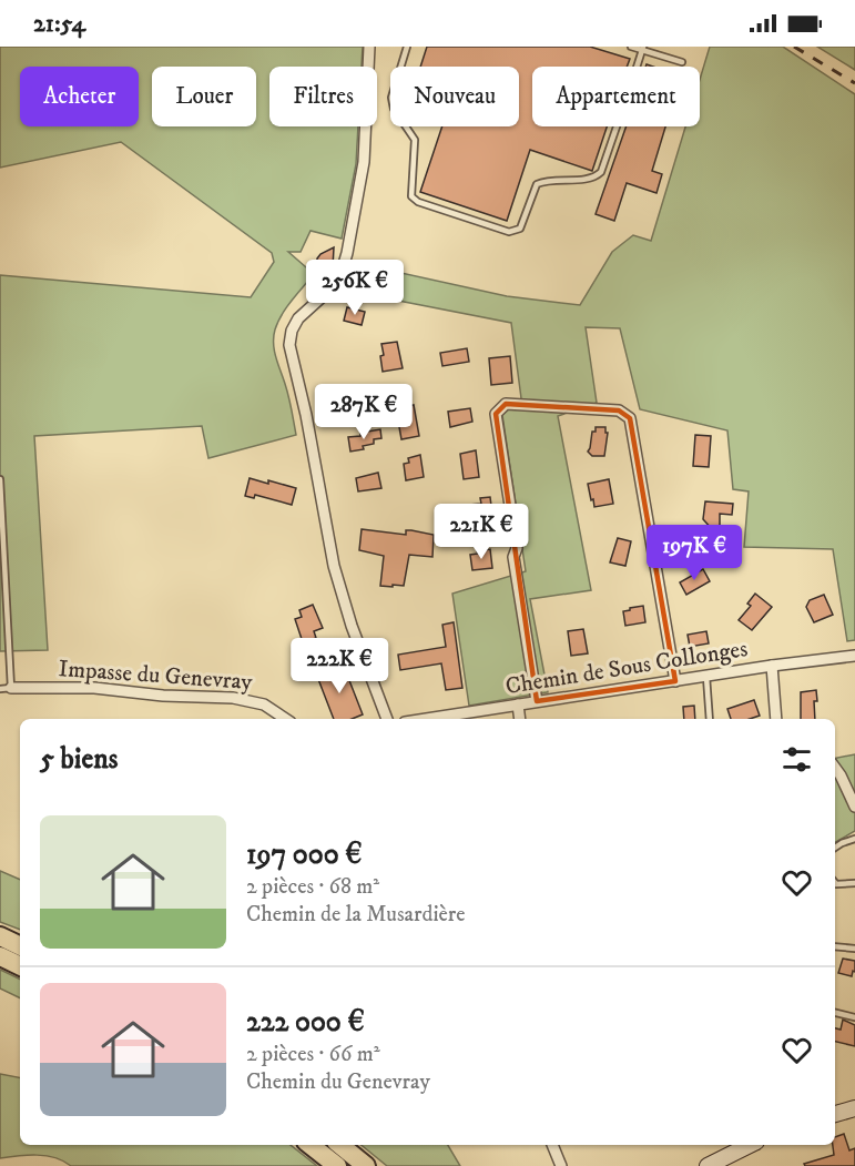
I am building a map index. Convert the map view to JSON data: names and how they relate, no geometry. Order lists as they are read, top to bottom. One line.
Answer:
{"streets":{"street":["Chemin de Sous Collonges","Impasse du Genevray"]},"page":{"status":"21:54","chip":["Acheter","Louer","Filtres","Nouveau","Appartement"],"price":["256K €","287K €","221K €","197K €","222K €"],"heading":"5 biens","list":[{"name":"197 000 €","note":"2 pièces · 68 m² · Chemin de la Musardière"},{"name":"222 000 €","note":"2 pièces · 66 m² · Chemin du Genevray"}]}}
